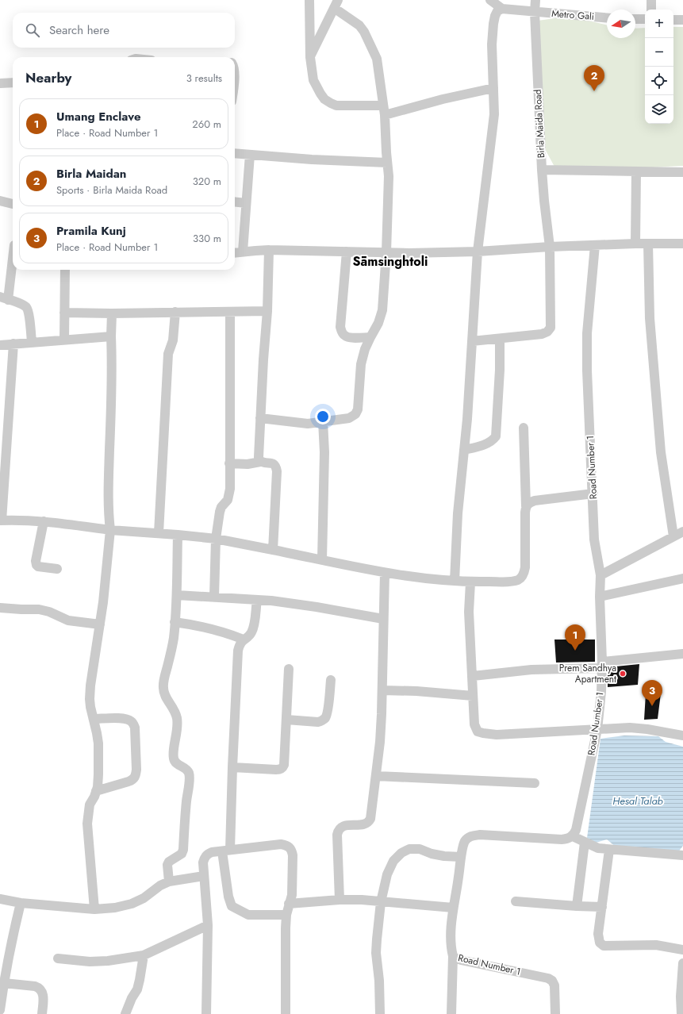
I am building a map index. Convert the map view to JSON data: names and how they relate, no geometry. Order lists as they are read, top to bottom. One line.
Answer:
{"streets":{"street":["Metro Gali","Birla Maida Road","Road Number 1"]},"crossings":[["Metro Gali","Birla Maida Road"]],"districts":["Sāmsinghtoli"],"water":["Hesal Talab"],"places":["Prem Sandhya Apartment"],"north":"left","page":{"map_buttons":["+","−"],"search":"Search here","heading":["Nearby","3 results"],"pins":["2","1","3"],"list":[{"mark":"1","name":"Umang Enclave","note":"Place · Road Number 1","value":"260 m"},{"mark":"2","name":"Birla Maidan","note":"Sports · Birla Maida Road","value":"320 m"},{"mark":"3","name":"Pramila Kunj","note":"Place · Road Number 1","value":"330 m"}]}}
